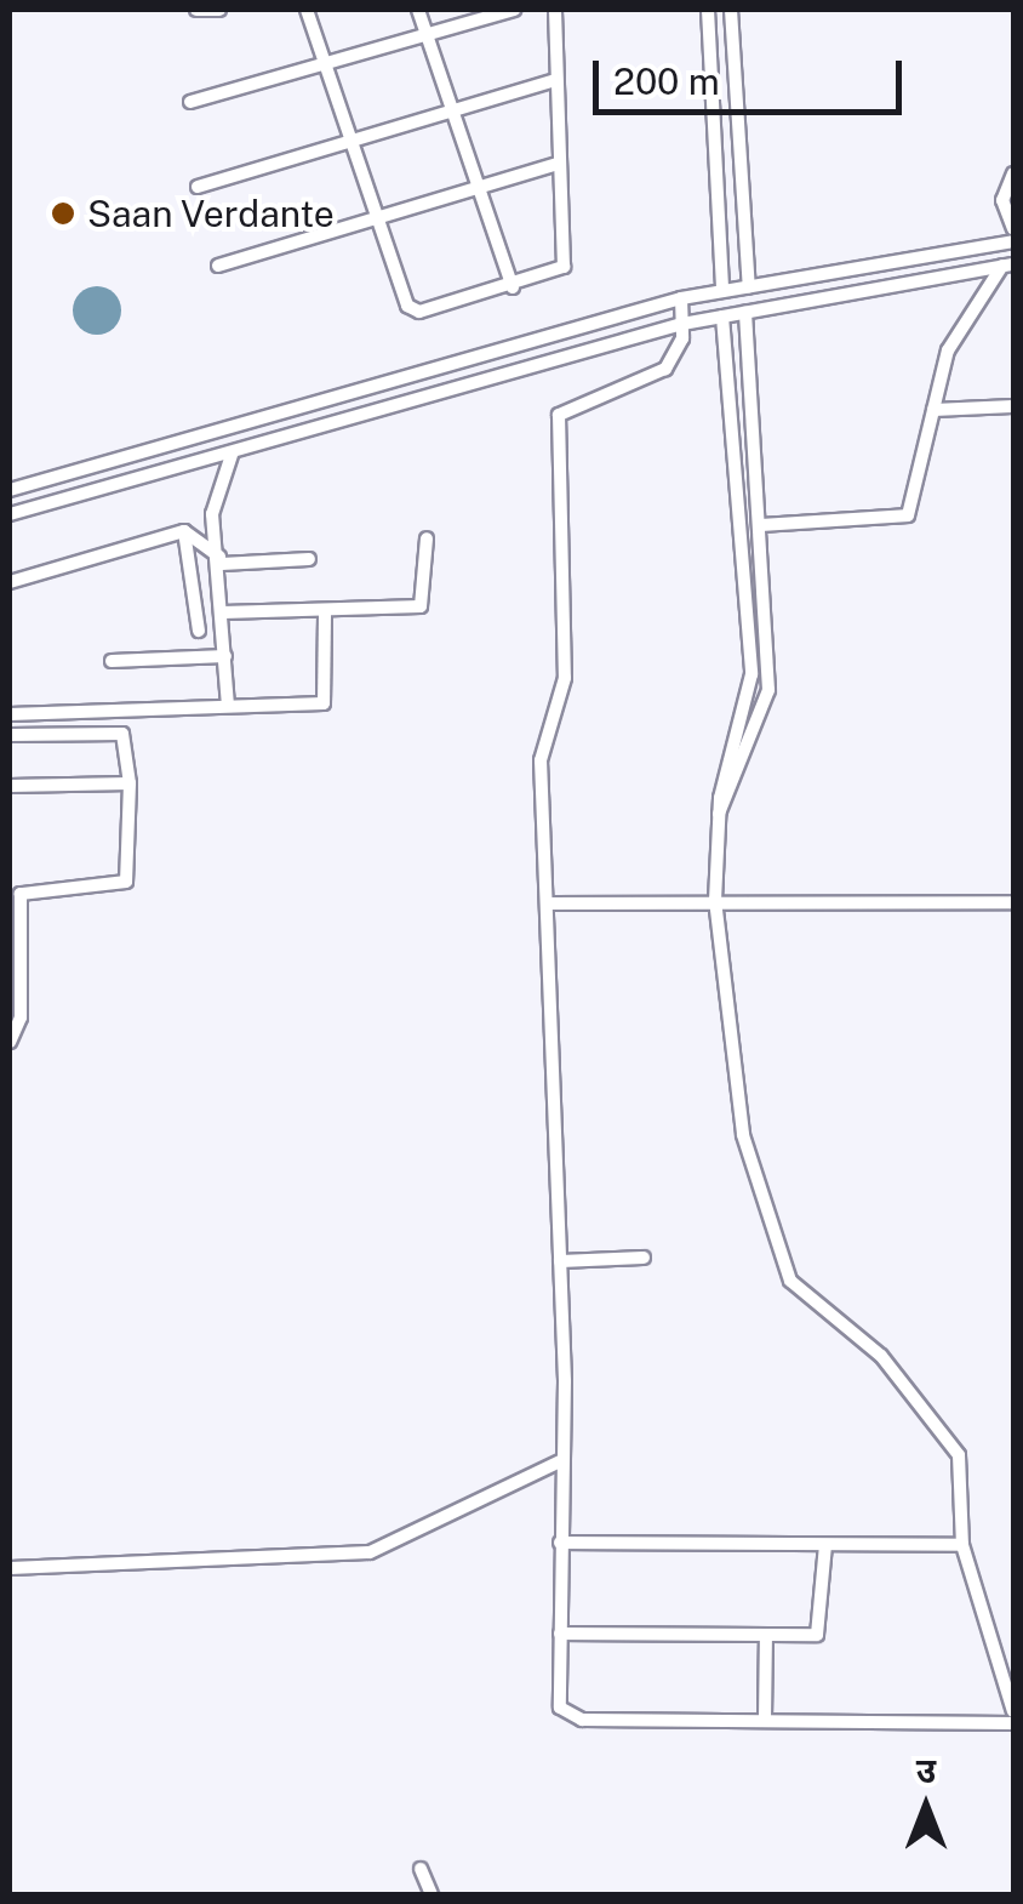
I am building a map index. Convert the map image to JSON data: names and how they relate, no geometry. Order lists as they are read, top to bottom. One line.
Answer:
{"places":["Saan Verdante"],"scale_bar":"200 m","north":"top"}
